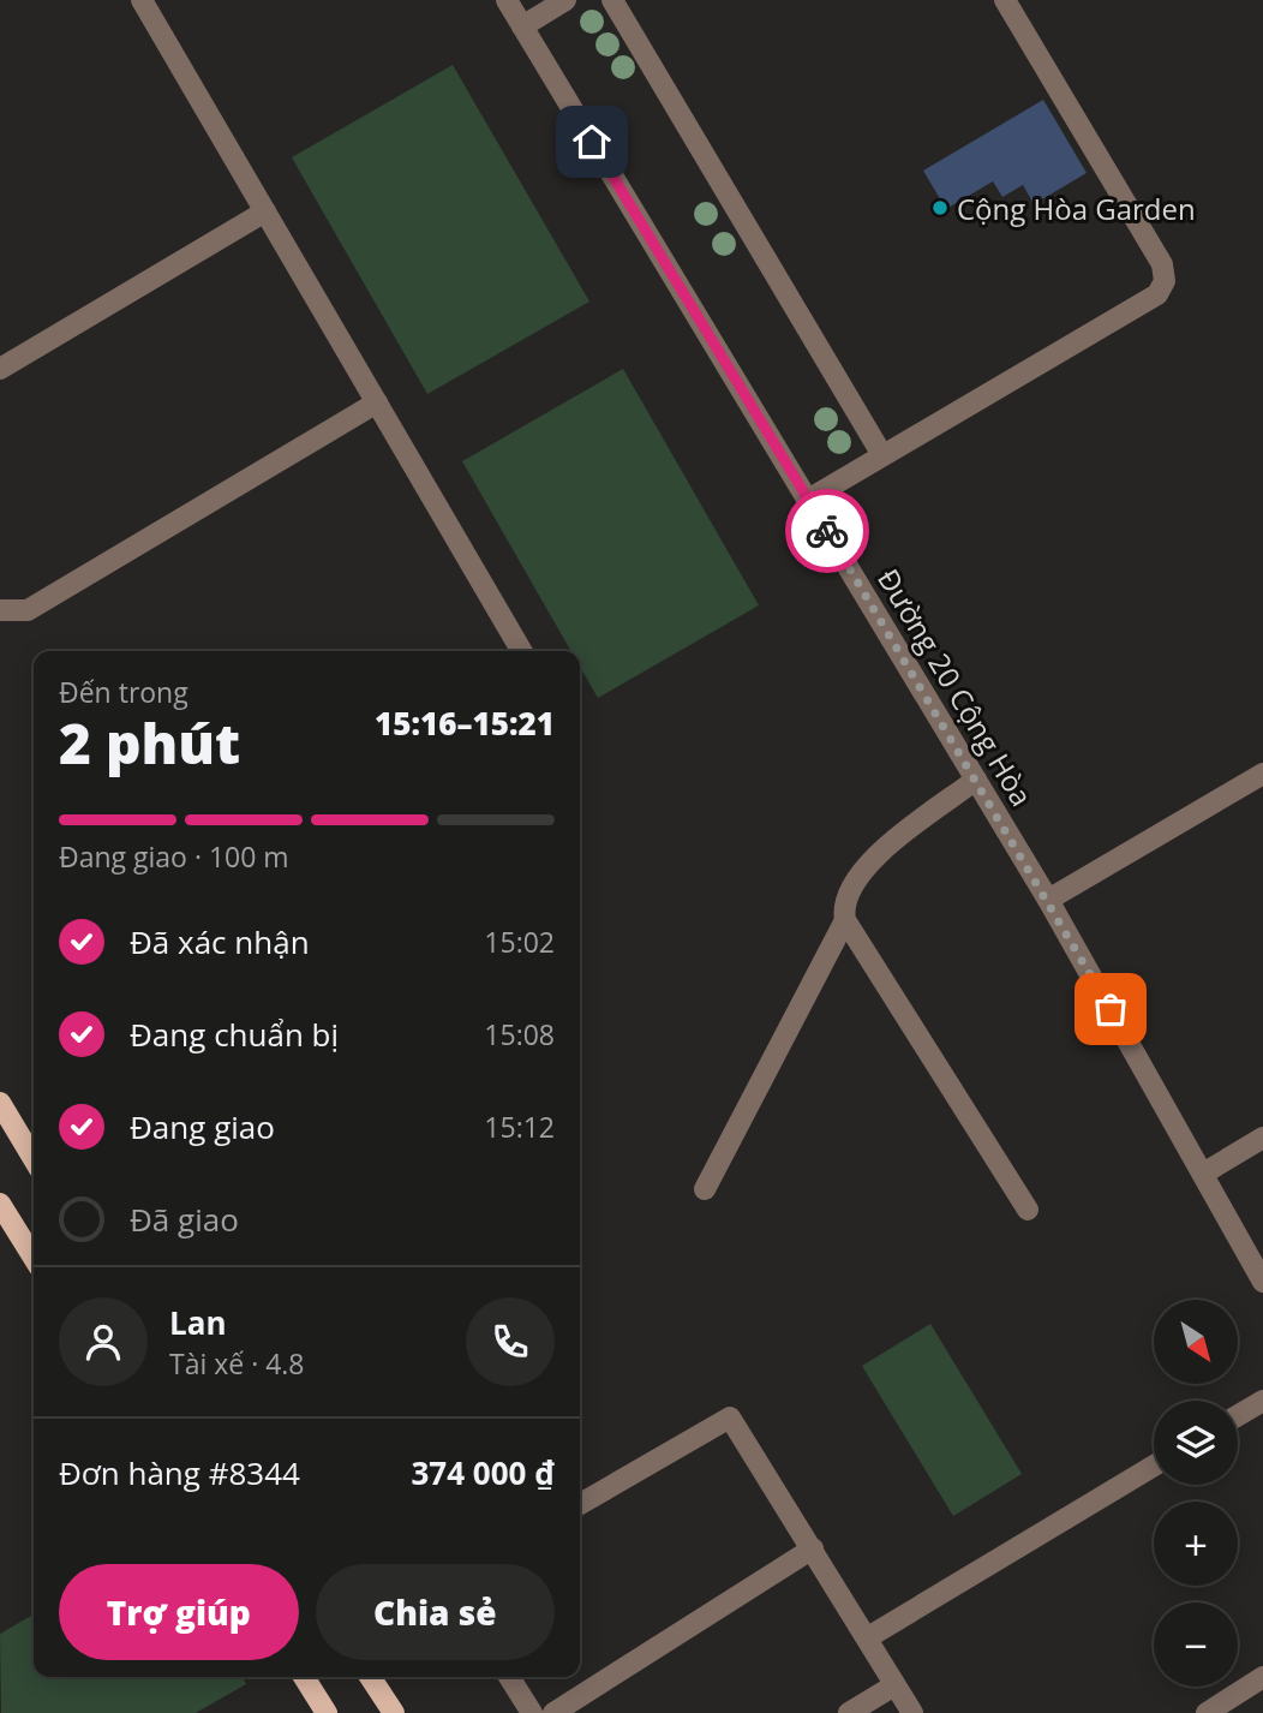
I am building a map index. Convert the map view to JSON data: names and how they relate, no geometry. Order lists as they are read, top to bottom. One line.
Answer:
{"streets":{"street":["Đường 20 Cộng Hòa"]},"places":["Cộng Hòa Garden"],"north":"bottom right","page":{"heading":["2 phút","Đến trong","15:16–15:21"],"panel":["Lan","Tài xế · 4.8","Đơn hàng #8344","374 000 ₫"],"bar":"Đang giao · 100 m","list":[["Đã xác nhận","15:02"],["Đang chuẩn bị","15:08"],["Đang giao","15:12"],"Đã giao"],"map_buttons":["+","−"],"buttons":["Trợ giúp","Chia sẻ"]}}
